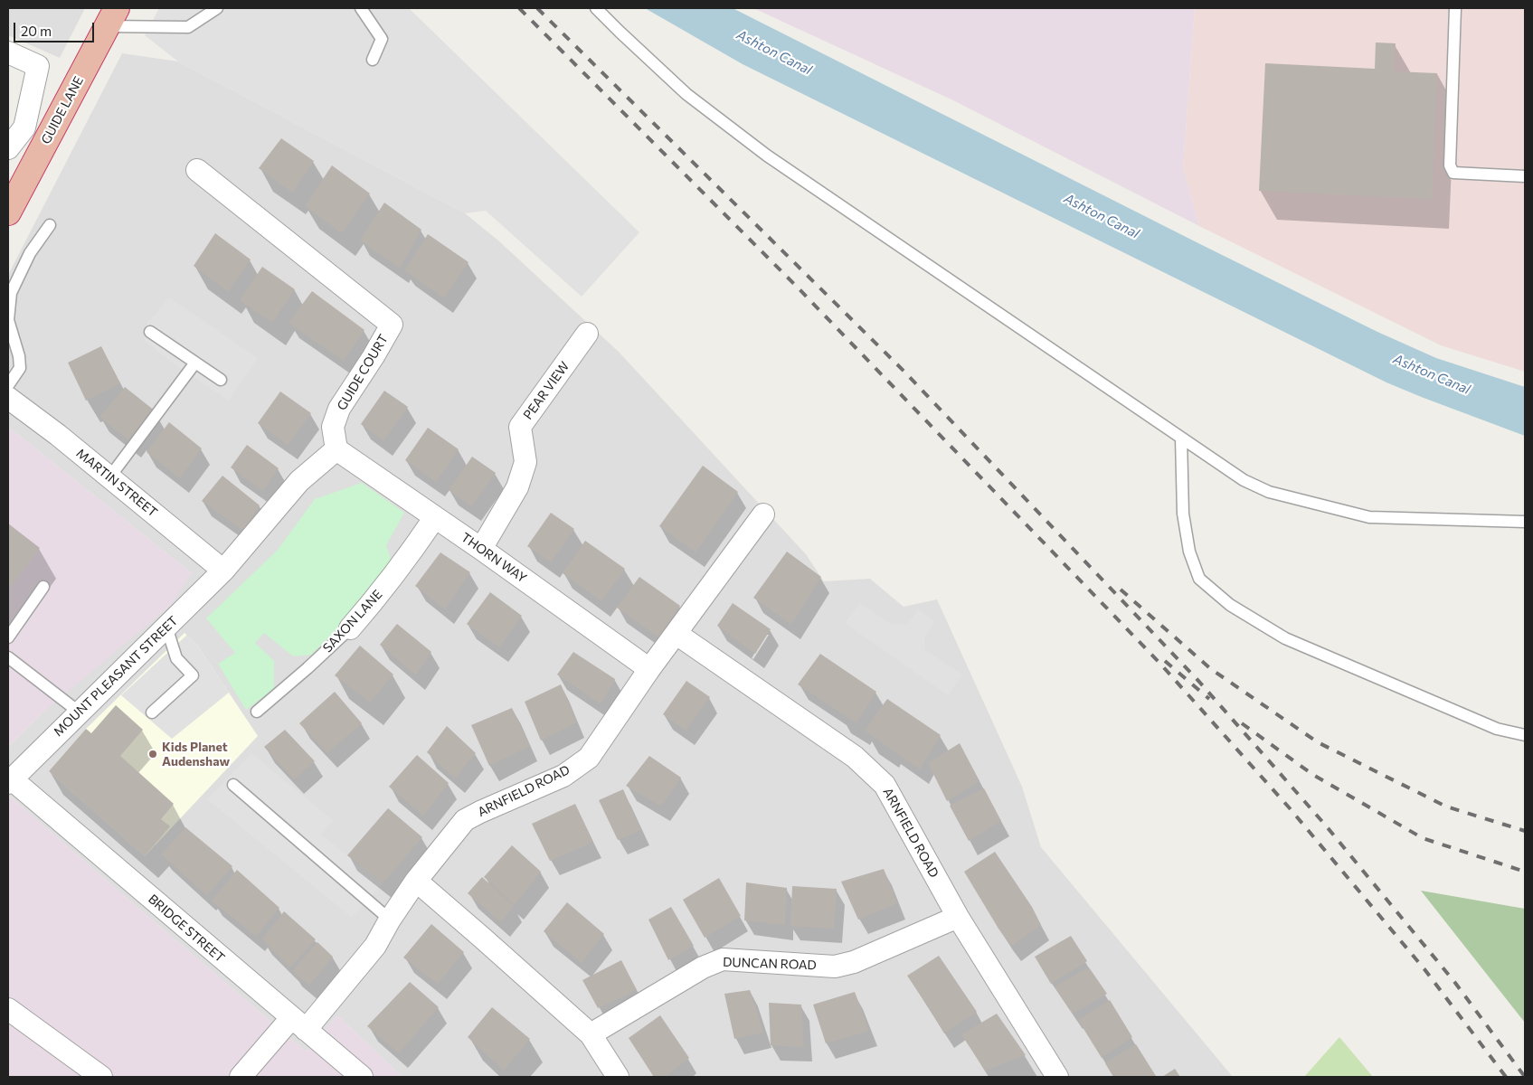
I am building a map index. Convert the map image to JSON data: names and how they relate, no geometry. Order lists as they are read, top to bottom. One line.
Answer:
{"streets":{"highway":["GUIDE LANE"],"street":["GUIDE COURT","PEAR VIEW","MARTIN STREET","THORN WAY","SAXON LANE","MOUNT PLEASANT STREET","ARNFIELD ROAD","BRIDGE STREET","DUNCAN ROAD"]},"crossings":[["GUIDE COURT","THORN WAY"],["PEAR VIEW","THORN WAY"],["MARTIN STREET","MOUNT PLEASANT STREET"],["THORN WAY","SAXON LANE"],["THORN WAY","ARNFIELD ROAD"],["MOUNT PLEASANT STREET","BRIDGE STREET"],["ARNFIELD ROAD","BRIDGE STREET"],["ARNFIELD ROAD","DUNCAN ROAD"]],"water":["Ashton Canal"],"places":["Kids Planet Audenshaw"],"scale_bar":"20 m"}
